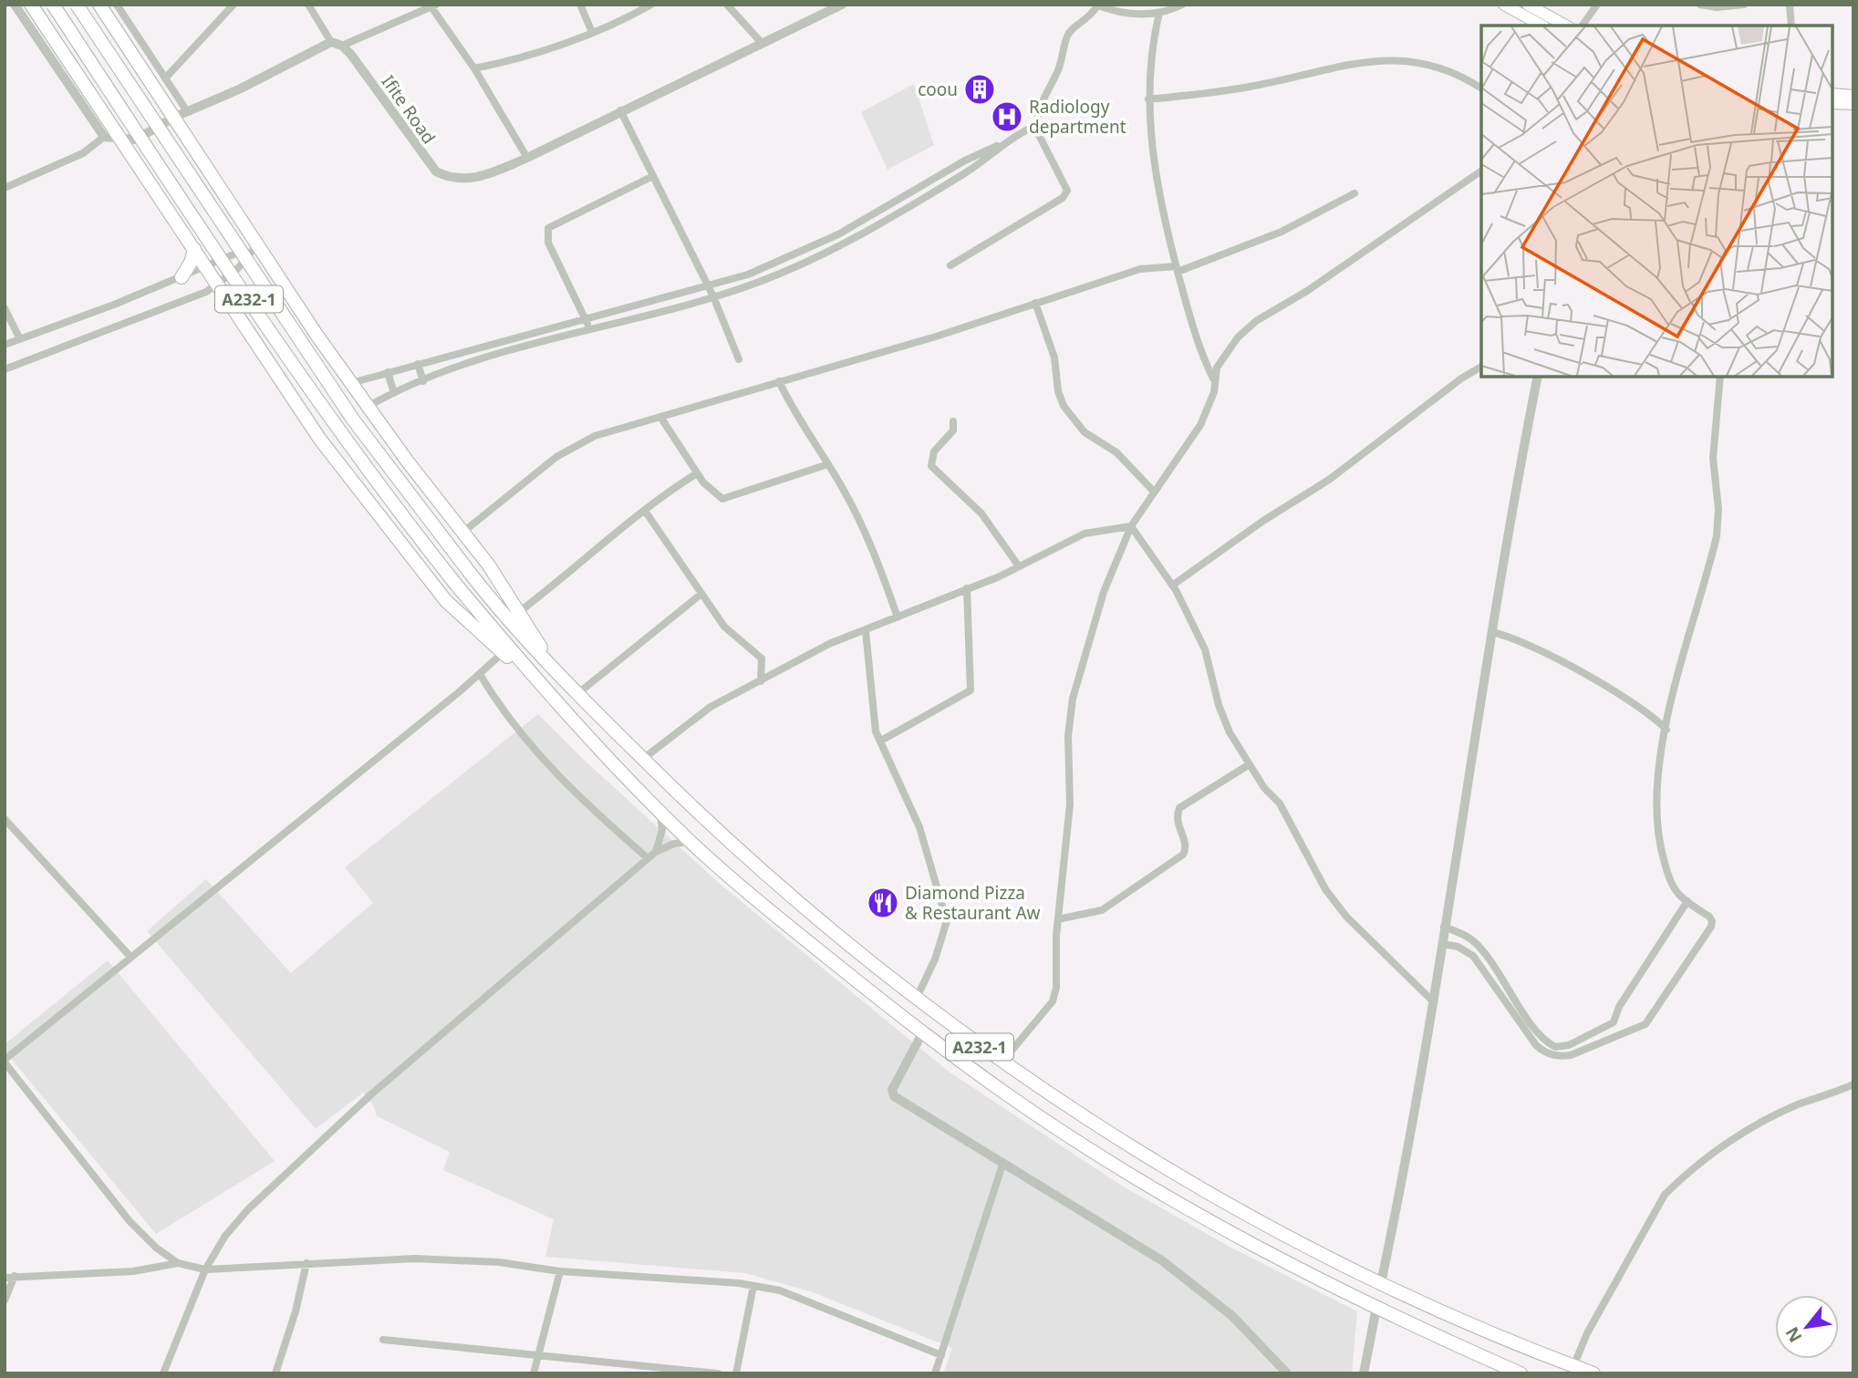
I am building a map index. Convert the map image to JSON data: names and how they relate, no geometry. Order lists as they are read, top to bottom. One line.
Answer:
{"streets":{"highway":["A232-1"],"street":["Ifite Road"]},"places":{"building":["coou"],"hospital":["Radiology department"],"restaurant":["Diamond Pizza & Restaurant Aw"]},"north":"bottom left"}
